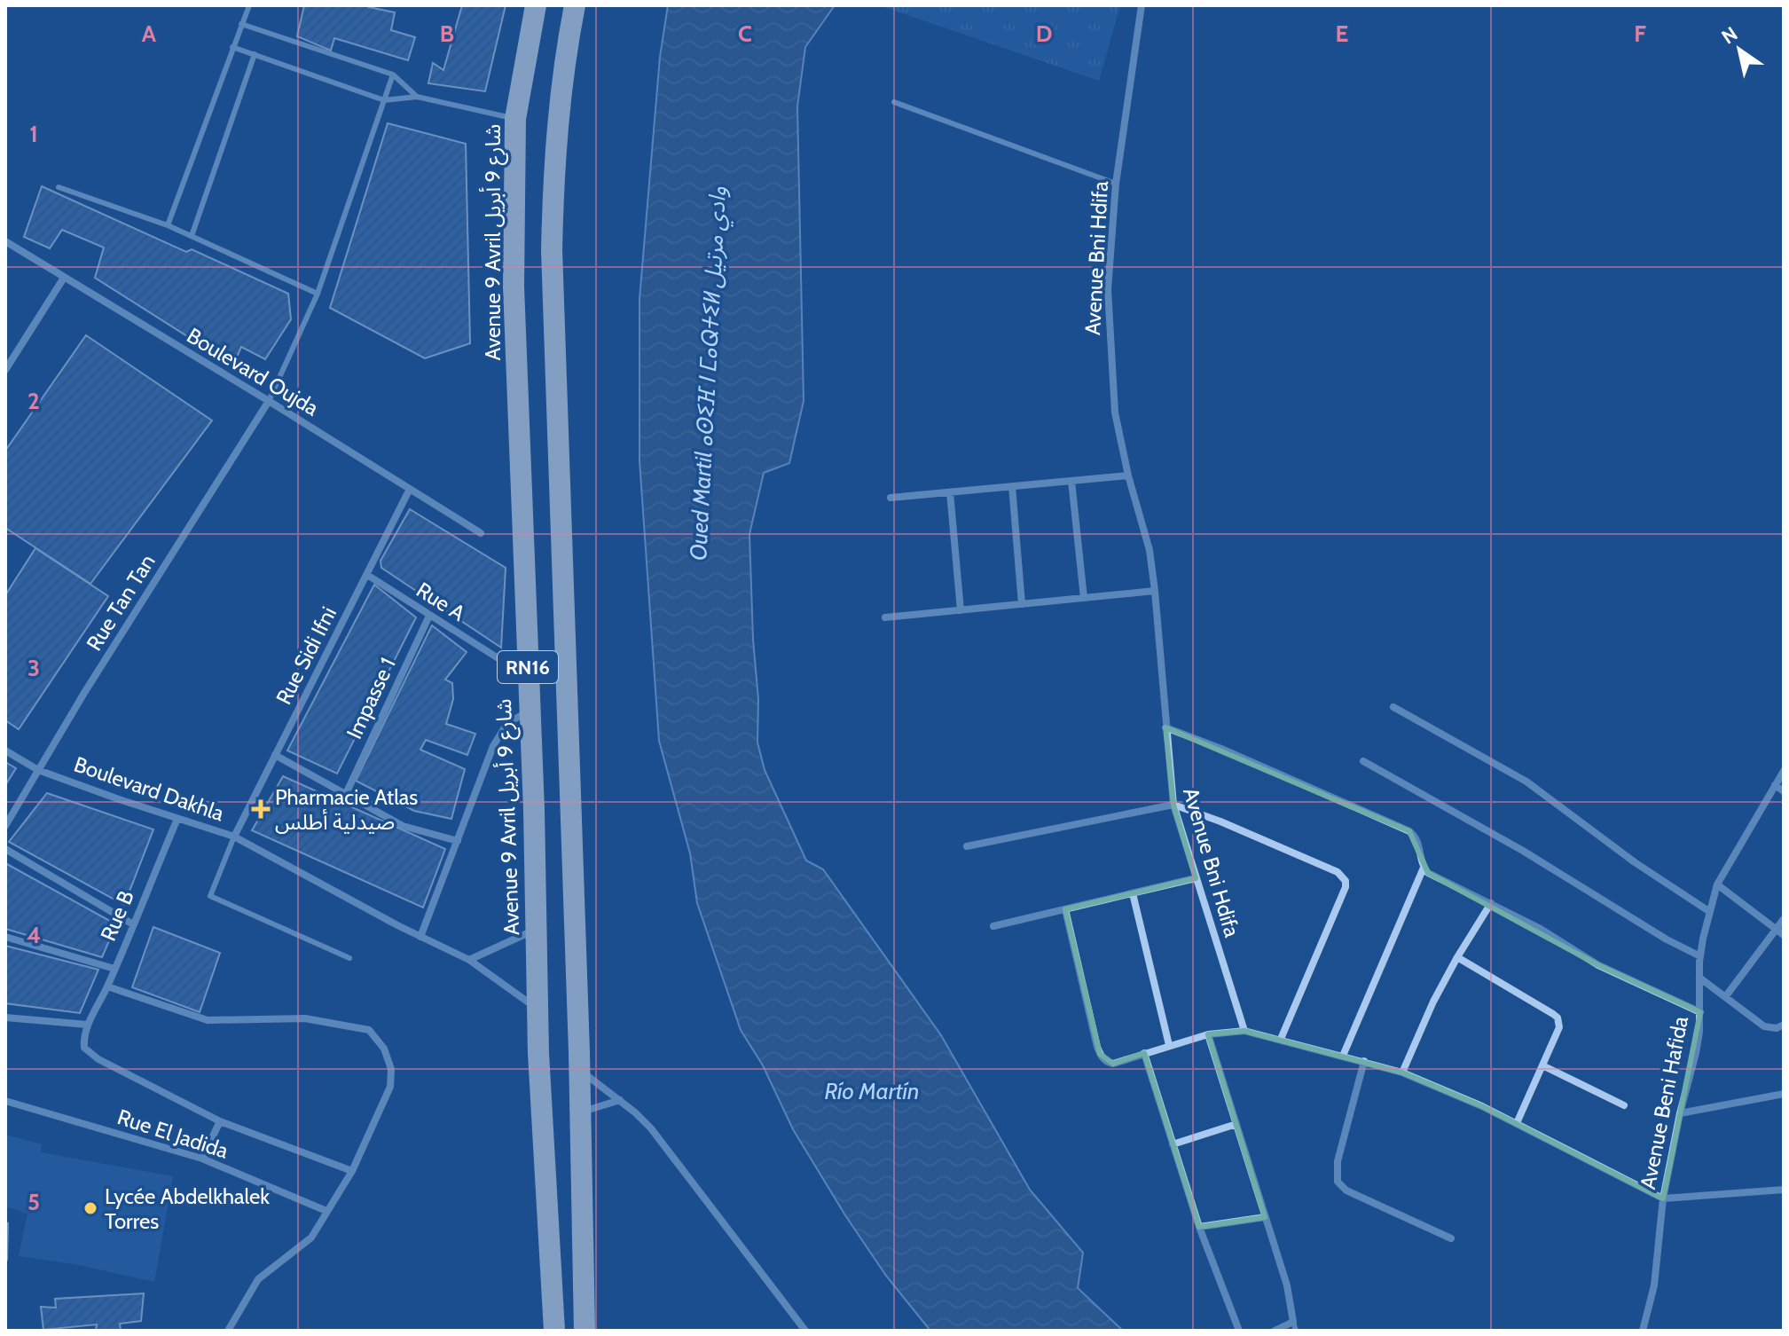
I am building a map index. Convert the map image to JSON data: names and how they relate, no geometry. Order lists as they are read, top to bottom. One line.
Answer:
{"streets":{"highway":["Avenue 9 Avril شارع 9 أبريل","RN16"],"street":["Avenue Bni Hdifa","Boulevard Oujda","Rue A","Rue Tan Tan","Rue Sidi Ifni","Impasse 1","Boulevard Dakhla","Rue B","Avenue Beni Hafida","Rue El Jadida"]},"crossings":[["Avenue 9 Avril شارع 9 أبريل","Boulevard Dakhla"],["Boulevard Oujda","Rue Tan Tan"],["Boulevard Oujda","Rue Sidi Ifni"],["Rue A","Rue Sidi Ifni"],["Rue A","Impasse 1"],["Rue Tan Tan","Boulevard Dakhla"],["Rue Sidi Ifni","Boulevard Dakhla"],["Boulevard Dakhla","Rue B"]],"water":["Oued Martil ⴰⵙⵉⴼ ⵏ ⵎⴰⵕⵜⵉⵍ وادي مرتيل","Río Martín"],"places":{"health":["Pharmacie Atlas صيدلية أطلس"],"other":["Lycée Abdelkhalek Torres"]},"north":"top left","grid":{"columns":["A","B","C","D","E","F"],"rows":["1","2","3","4","5"]}}
